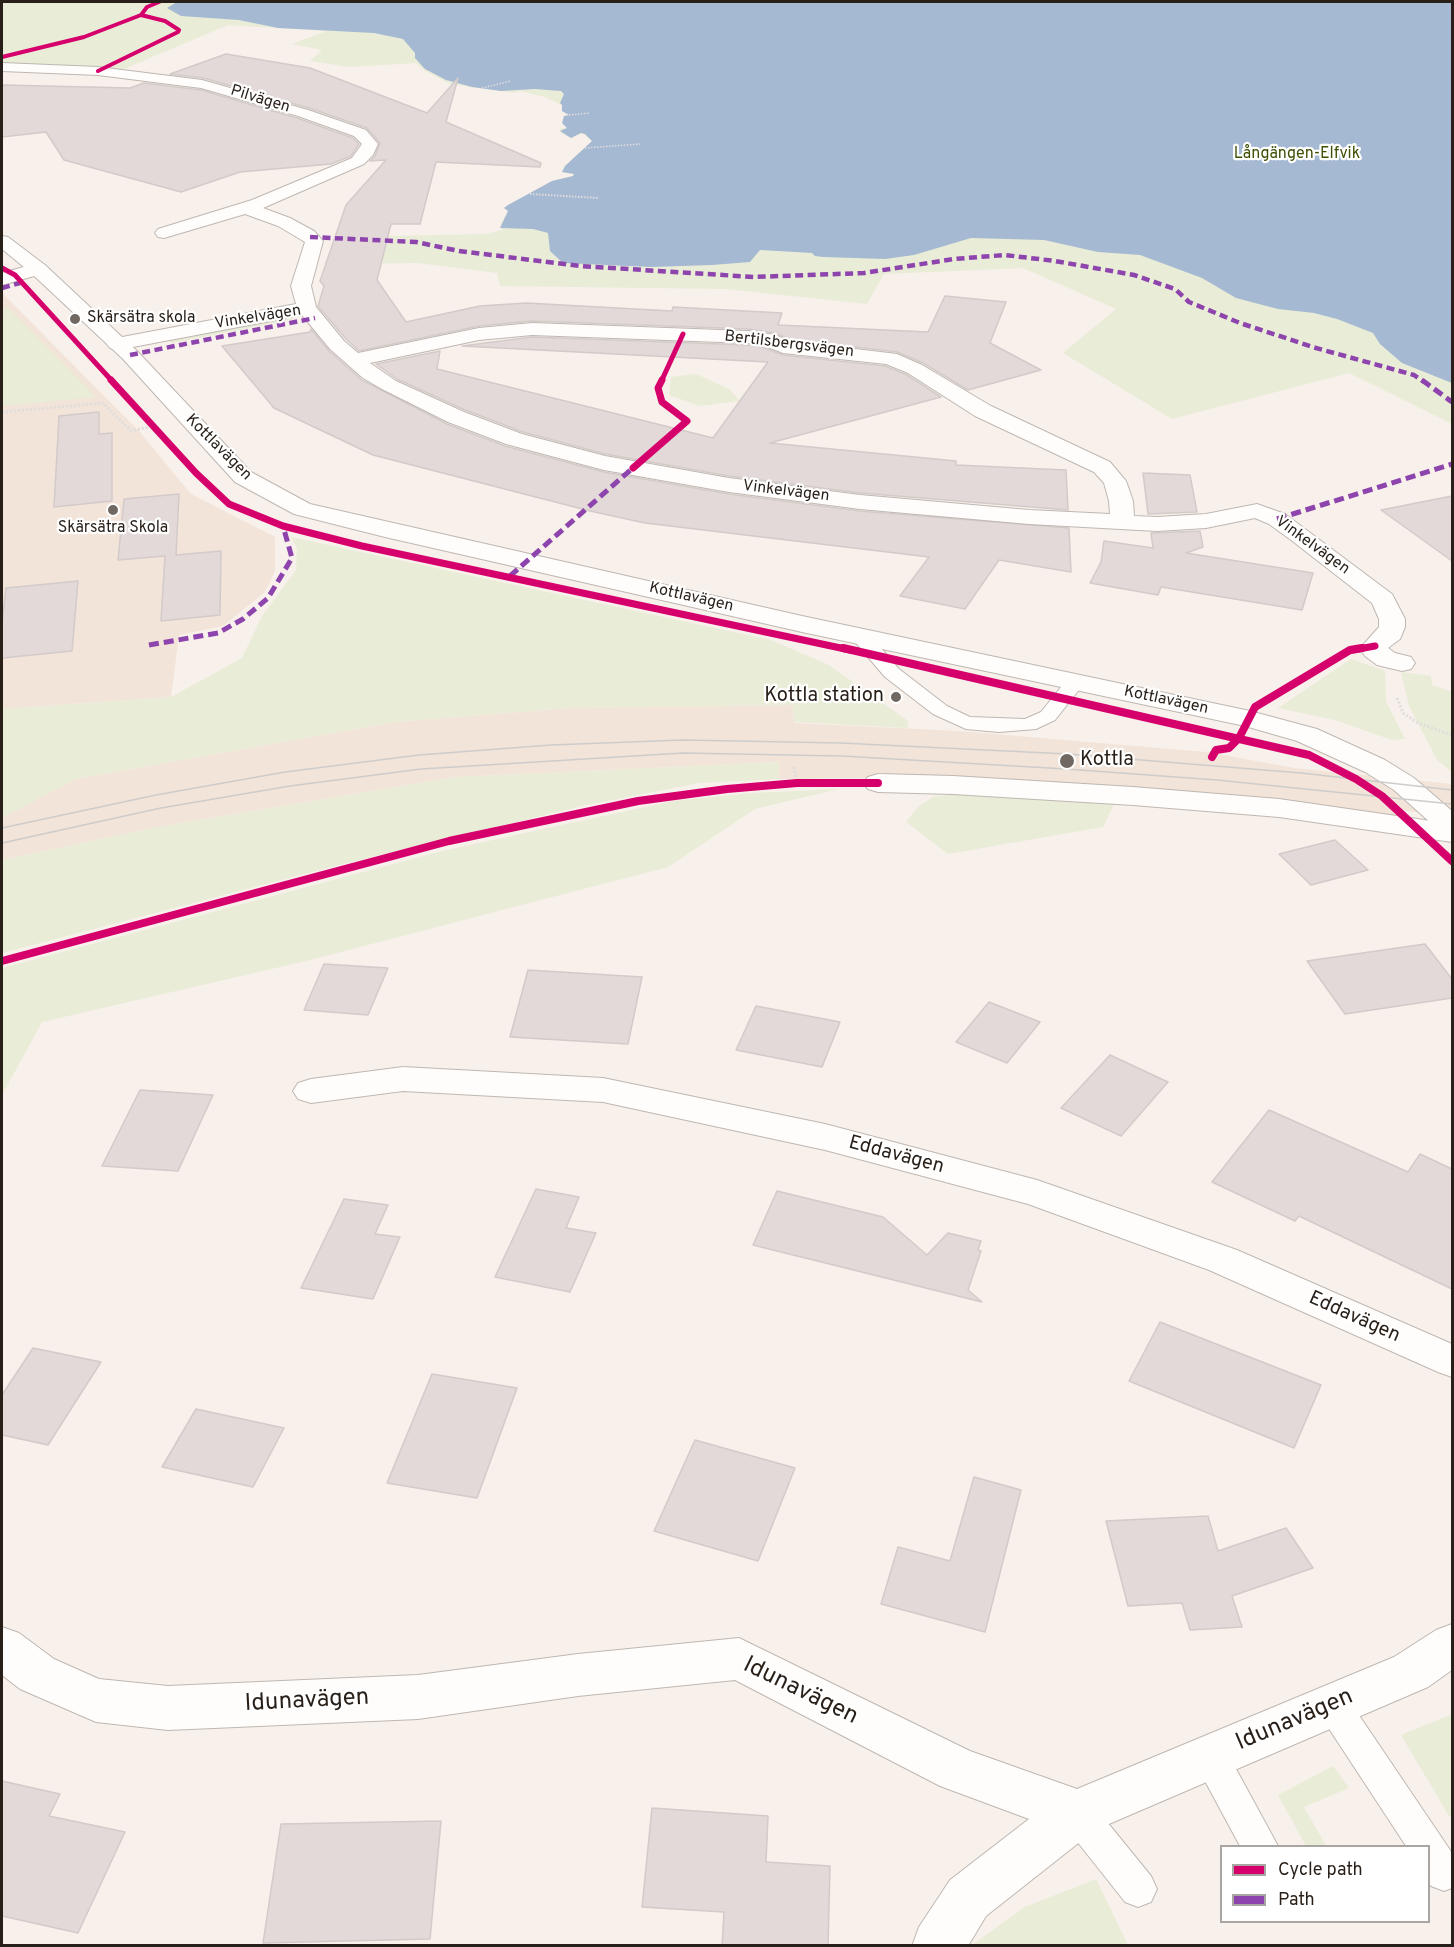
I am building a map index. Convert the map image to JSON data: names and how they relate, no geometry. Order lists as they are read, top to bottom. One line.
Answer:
{"streets":{"street":["Pilvägen","Vinkelvägen","Bertilsbergsvägen","Kottlavägen","Eddavägen","Idunavägen"]},"crossings":[["Vinkelvägen","Bertilsbergsvägen"],["Vinkelvägen","Kottlavägen"]],"parks":["Långängen-Elfvik"],"places":["Skärsätra skola","Skärsätra Skola","Kottla station","Kottla"],"legend":["Cycle path","Path"]}
